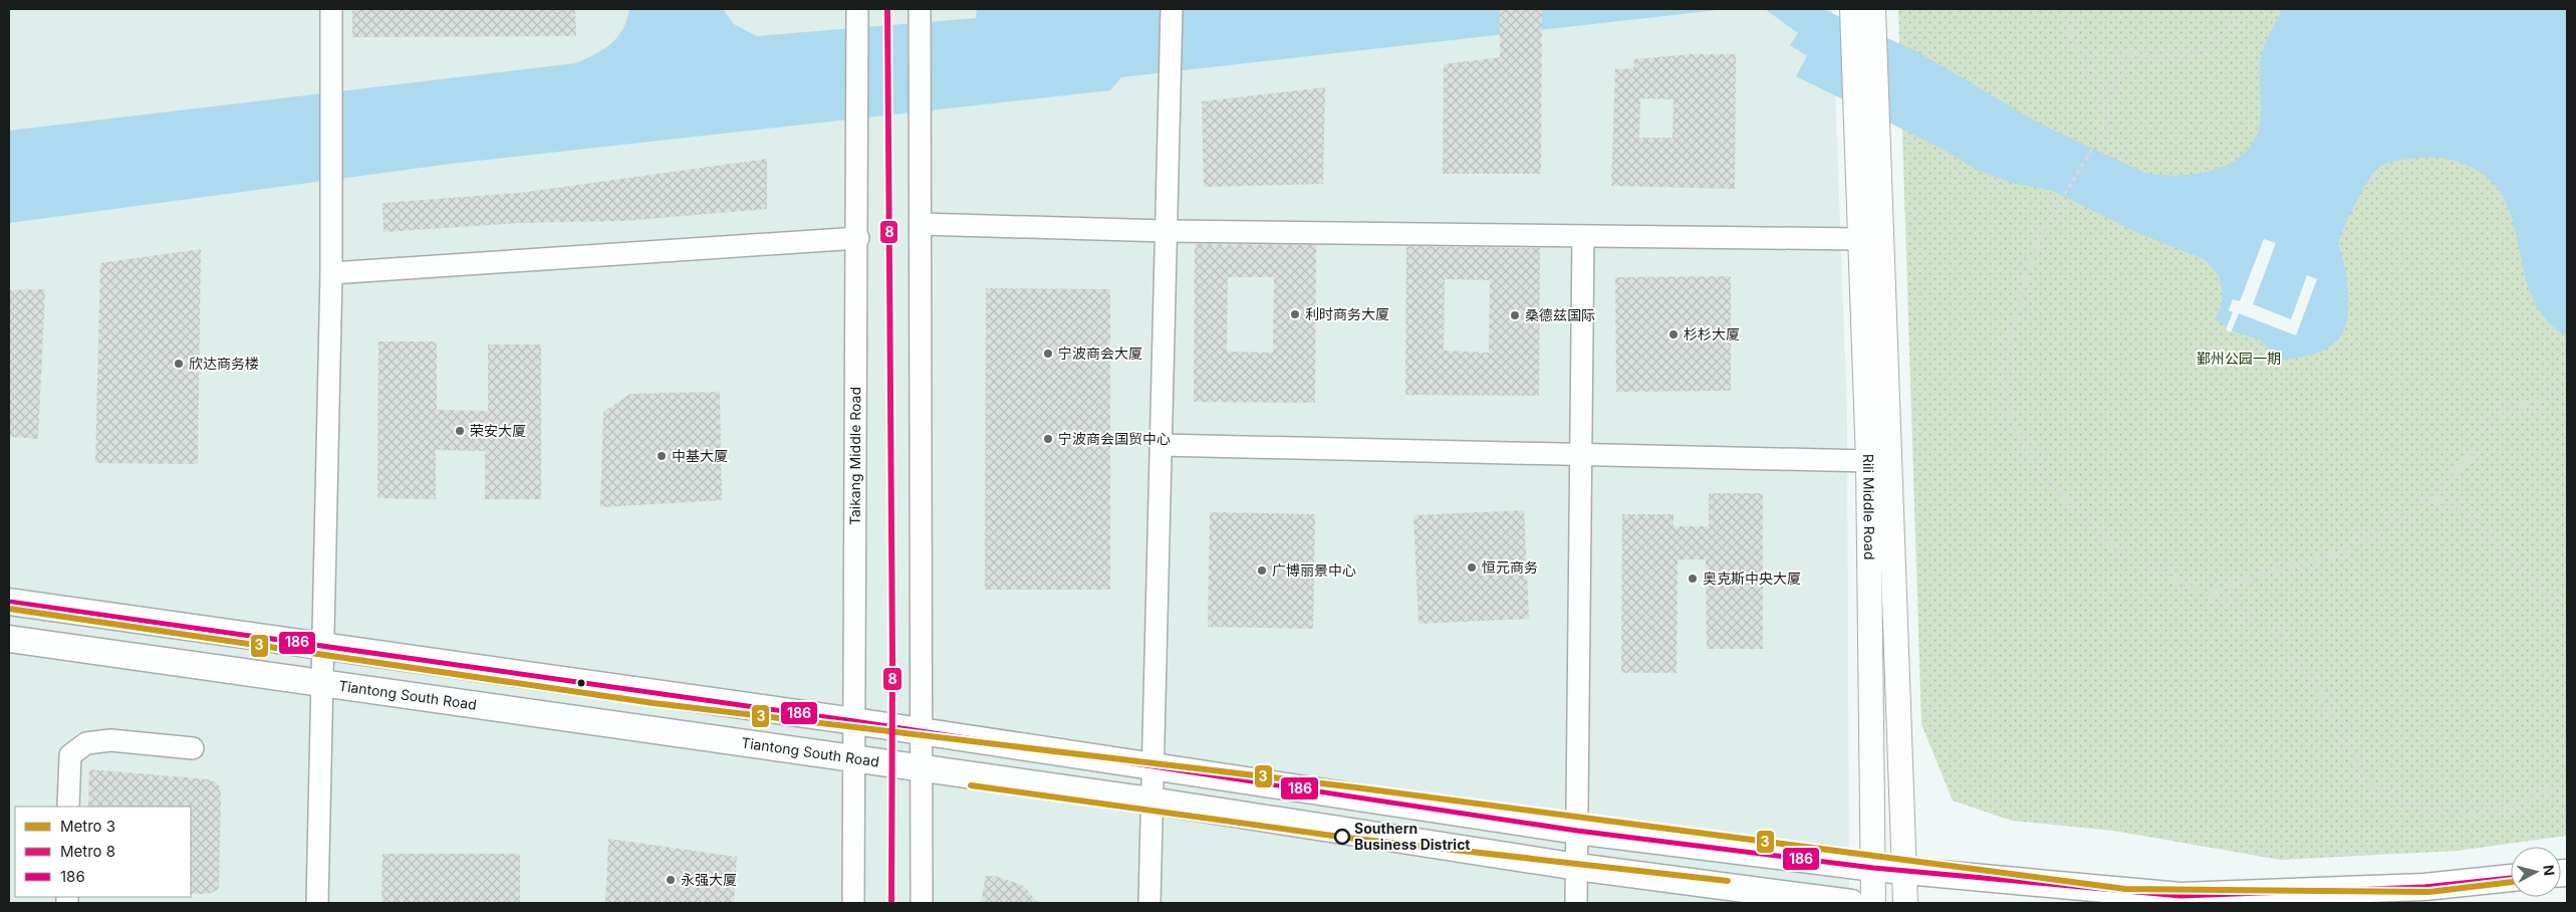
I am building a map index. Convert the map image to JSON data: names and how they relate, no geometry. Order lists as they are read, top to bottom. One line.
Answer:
{"streets":{"main road":["Rili Middle Road","Tiantong South Road"],"street":["Taikang Middle Road"]},"crossings":[["Taikang Middle Road","Tiantong South Road"]],"parks":["鄞州公园一期"],"places":["利时商务大厦","桑德兹国际","杉杉大厦","宁波商会大厦","欣达商务楼","荣安大厦","宁波商会国贸中心","中基大厦","恒元商务","广博丽景中心","奥克斯中央大厦","Southern Business District","永强大厦"],"lines":["metro line 8","transit line 186","metro line 3"],"legend":["Metro 3","Metro 8","186"],"north":"right"}
